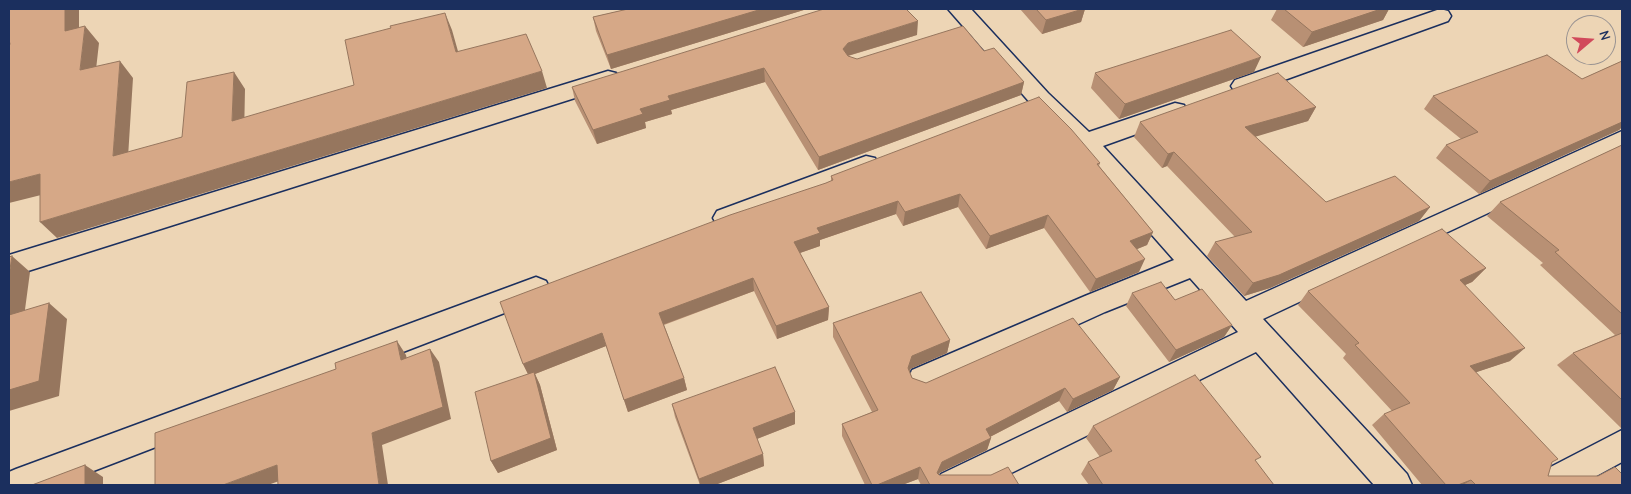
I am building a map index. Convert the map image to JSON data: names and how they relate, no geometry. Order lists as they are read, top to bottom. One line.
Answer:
{"north":"right"}
